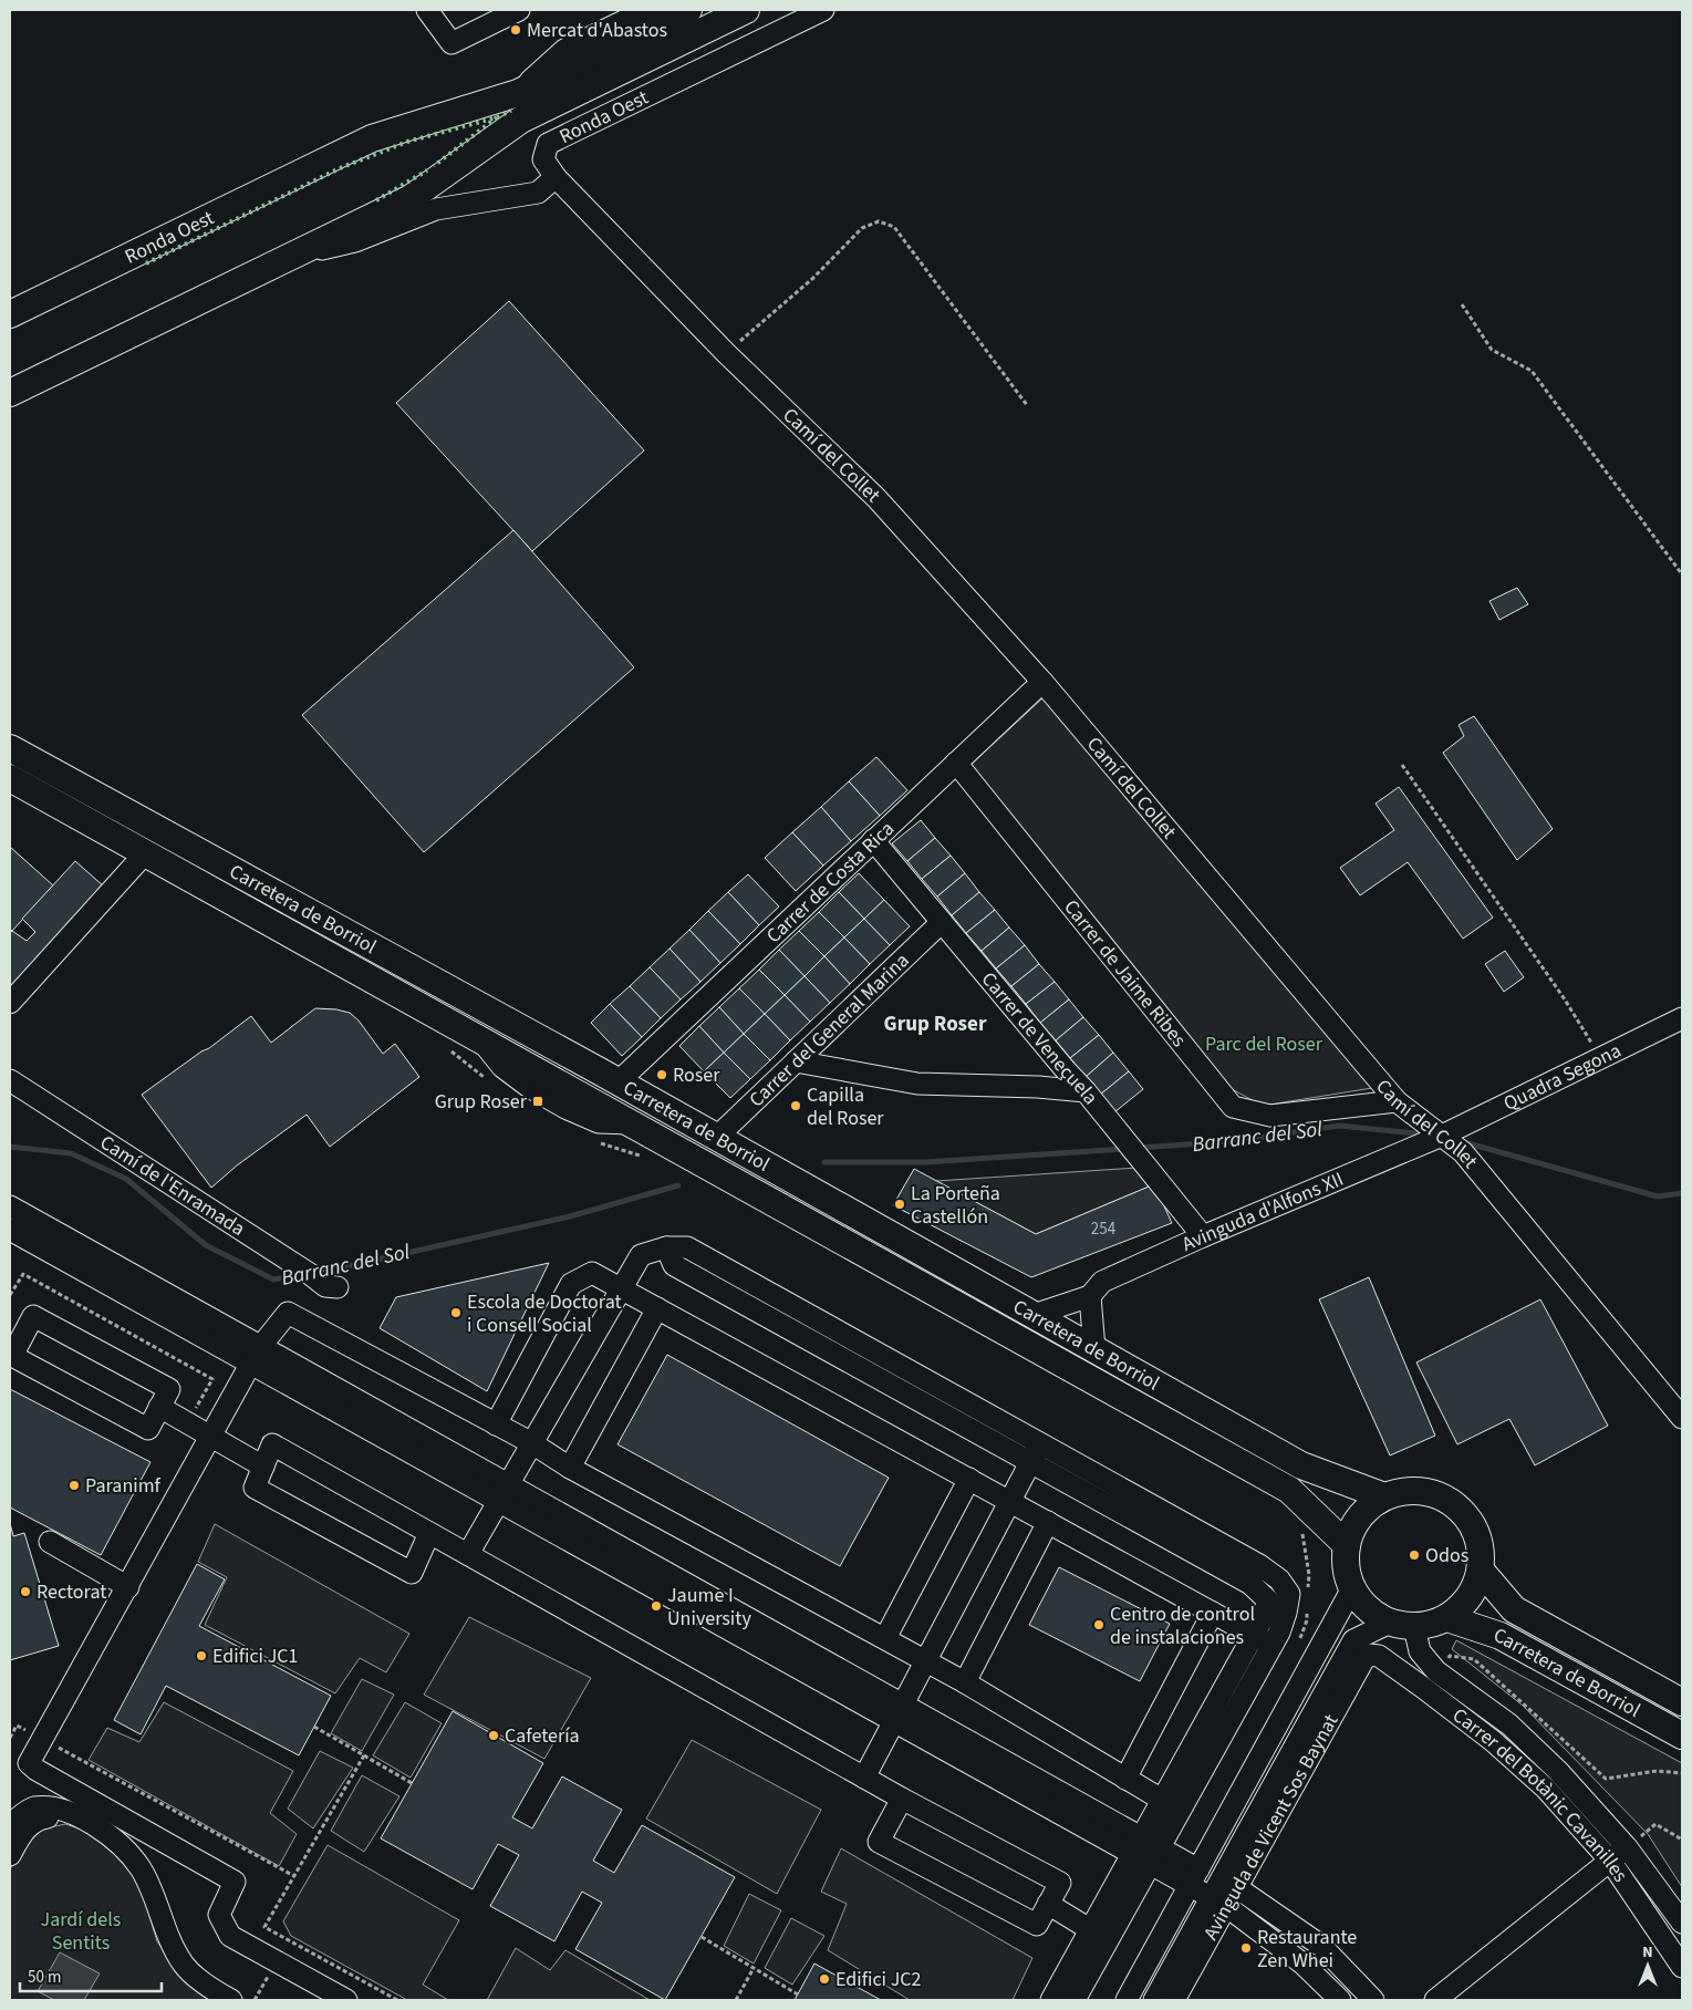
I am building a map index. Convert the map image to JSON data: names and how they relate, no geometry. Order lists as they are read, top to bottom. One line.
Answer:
{"streets":{"main road":["Ronda Oest","Carretera de Borriol"],"street":["Camí del Collet","Carrer de Costa Rica","Carrer de Jaime Ribes","Carrer del General Marina","Carrer de Veneçuela","Quadra Segona","Camí de l'Enramada","Avinguda d'Alfons XII","Carrer del Botànic Cavanilles","Avinguda de Vicent Sos Baynat"]},"crossings":[["Ronda Oest","Camí del Collet"],["Camí del Collet","Carrer de Costa Rica"],["Camí del Collet","Carrer de Jaime Ribes"],["Camí del Collet","Quadra Segona"],["Camí del Collet","Avinguda d'Alfons XII"],["Carrer de Costa Rica","Carretera de Borriol"],["Carrer de Costa Rica","Carrer de Jaime Ribes"],["Carrer de Costa Rica","Carrer de Veneçuela"],["Carretera de Borriol","Carrer del General Marina"],["Carretera de Borriol","Avinguda d'Alfons XII"],["Carretera de Borriol","Carrer del Botànic Cavanilles"],["Carretera de Borriol","Avinguda de Vicent Sos Baynat"],["Carrer del General Marina","Carrer de Veneçuela"],["Carrer de Veneçuela","Avinguda d'Alfons XII"],["Quadra Segona","Avinguda d'Alfons XII"],["Carrer del Botànic Cavanilles","Avinguda de Vicent Sos Baynat"]],"districts":["Grup Roser"],"water":["Barranc del Sol"],"parks":["Parc del Roser","Jardí dels Sentits"],"places":{"other":["Mercat d'Abastos","Roser","Capilla del Roser","La Porteña Castellón","Escola de Doctorat i Consell Social","Paranimf","Odos","Rectorat","Jaume I University","Centro de control de instalaciones","Edifici JC1","Cafetería","Restaurante Zen Whei","Edifici JC2"],"transit":["Grup Roser"]},"house_numbers":["254"],"scale_bar":"50 m","north":"top"}
